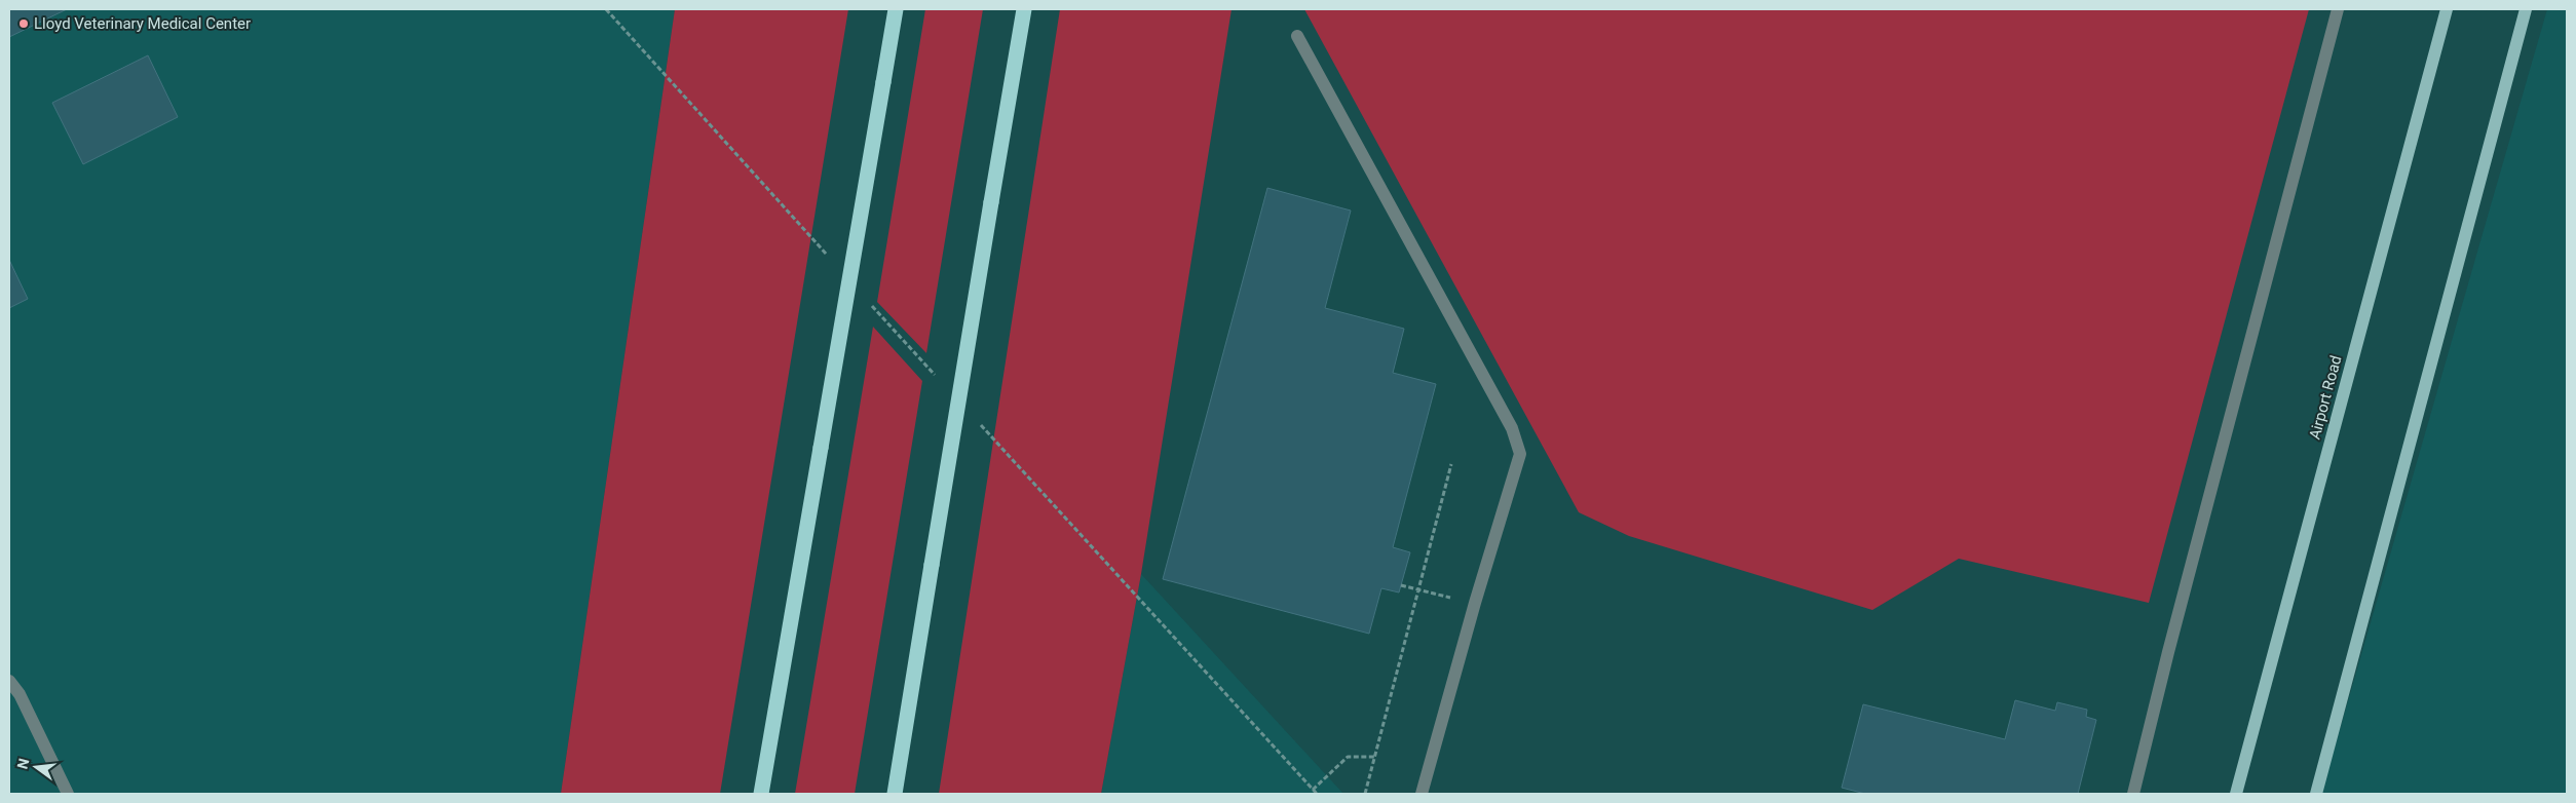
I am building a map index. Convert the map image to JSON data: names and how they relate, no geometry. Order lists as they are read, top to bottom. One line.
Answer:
{"streets":{"main road":["Airport Road"]},"places":["Lloyd Veterinary Medical Center"],"north":"left"}
